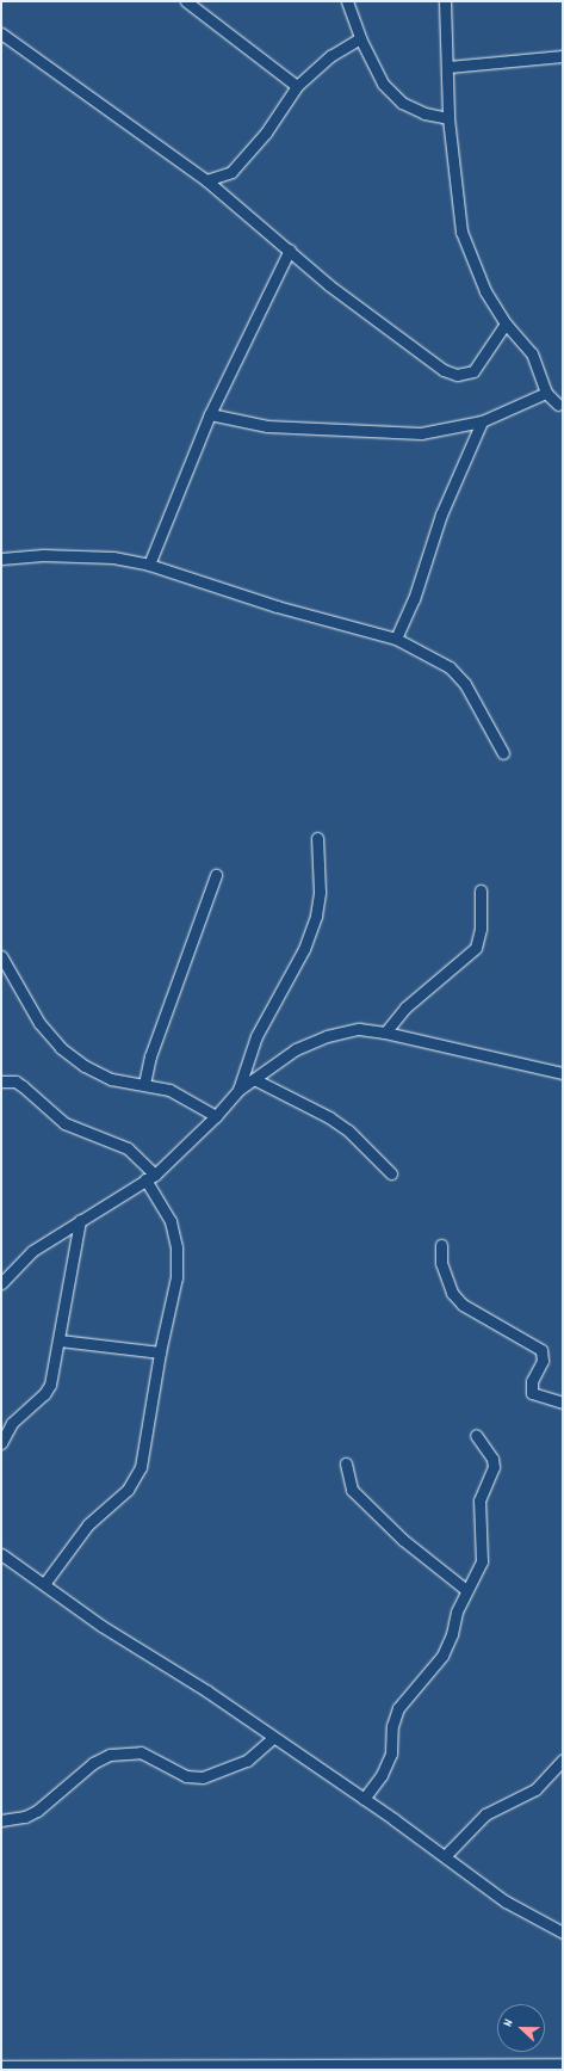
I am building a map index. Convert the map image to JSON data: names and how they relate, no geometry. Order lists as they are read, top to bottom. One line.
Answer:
{"north":"left"}
